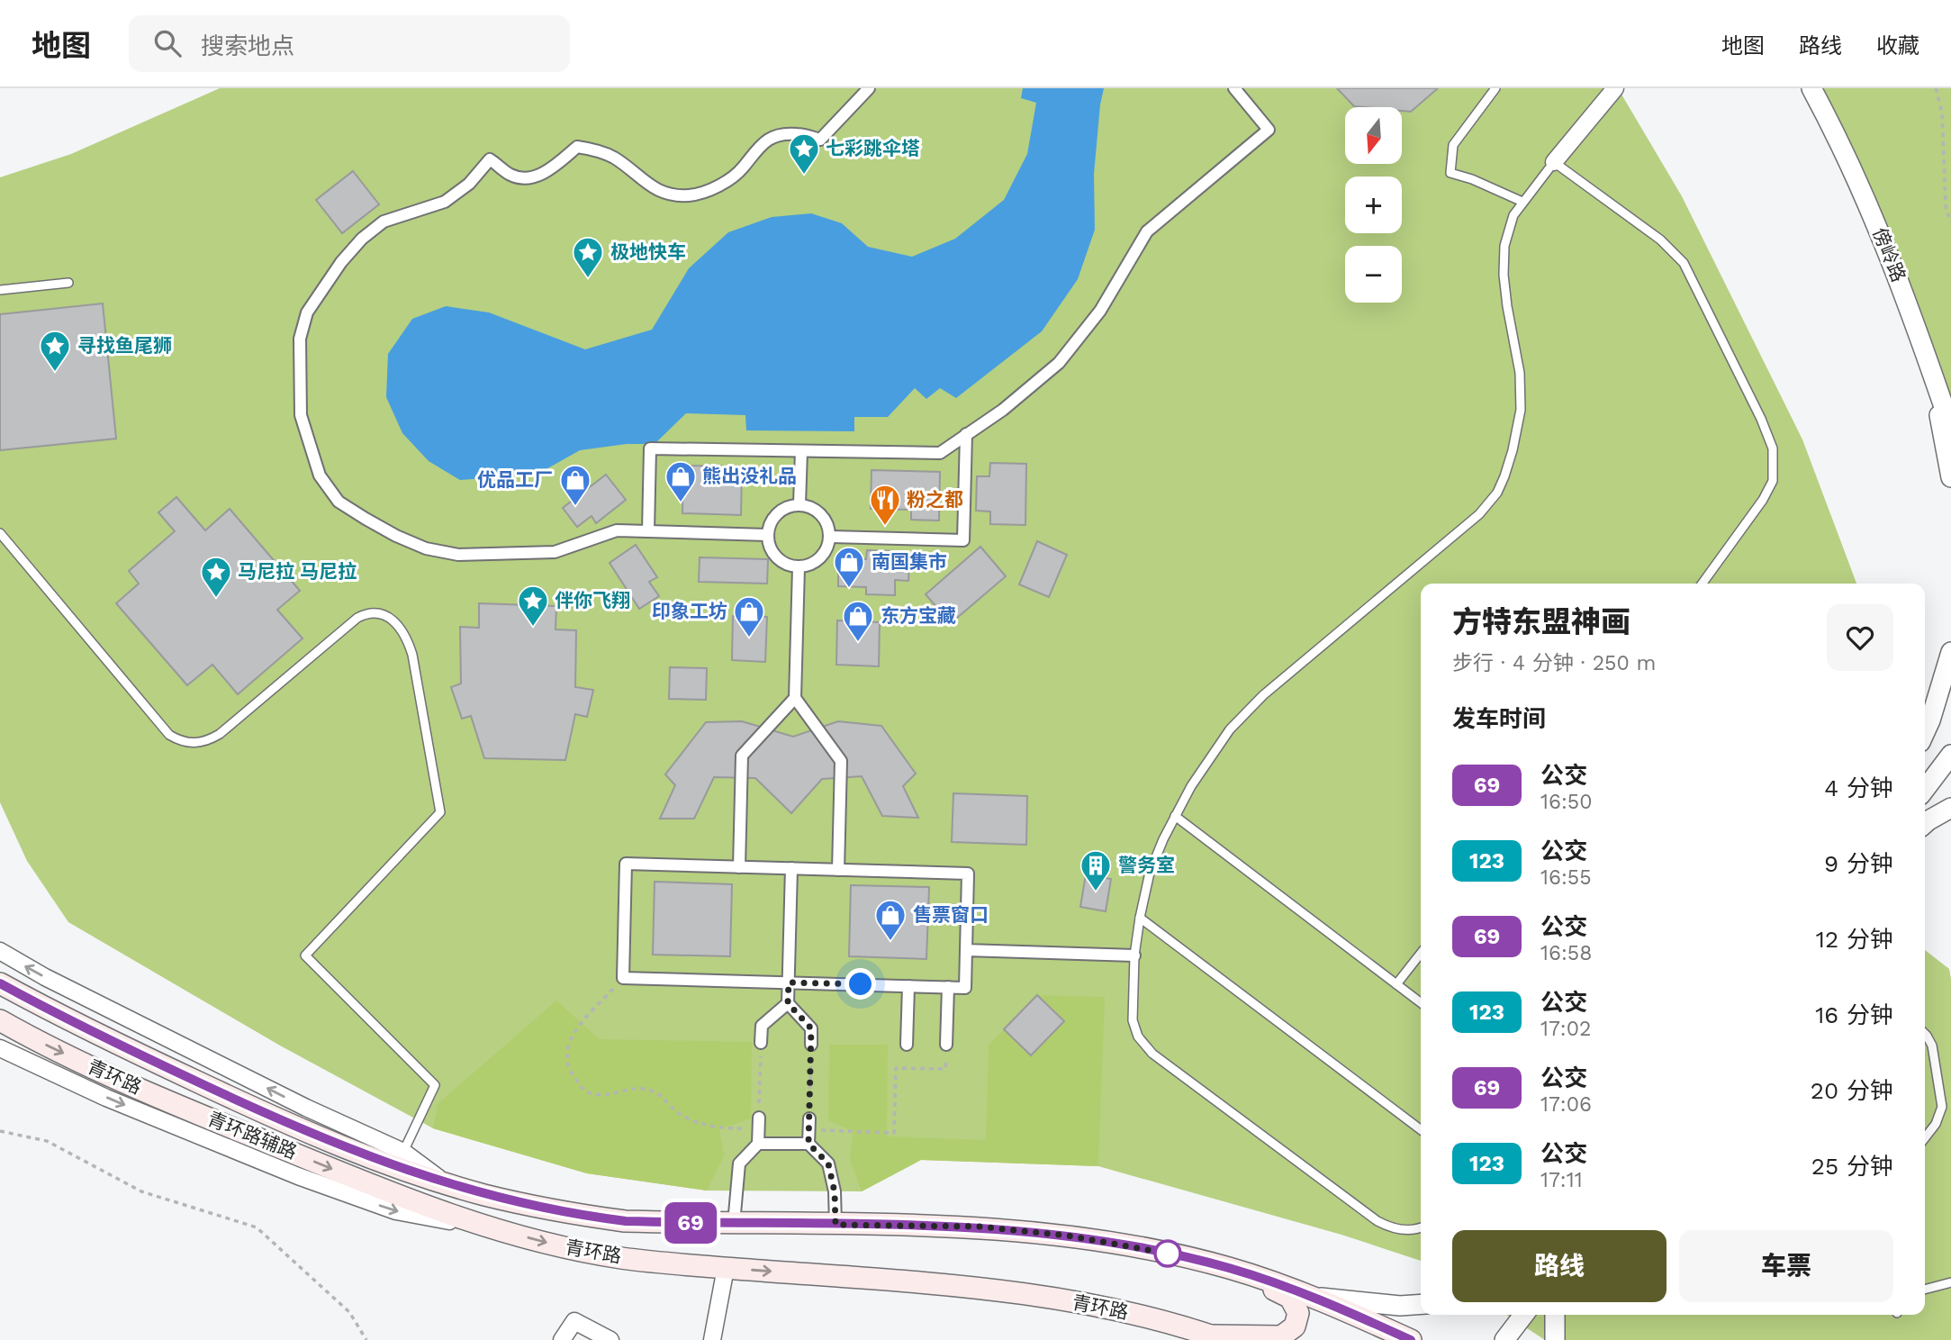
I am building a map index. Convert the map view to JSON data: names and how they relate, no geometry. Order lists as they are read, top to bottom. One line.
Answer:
{"streets":{"main road":["青环路"],"street":["傍岭路","青环路辅路"]},"crossings":[["青环路","青环路辅路"]],"places":{"place":["七彩跳伞塔","极地快车","寻找鱼尾狮","马尼拉 马尼拉","伴你飞翔"],"shop":["熊出没礼品","优品工厂","南国集市","印象工坊","东方宝藏","售票窗口"],"restaurant":["粉之都"],"building":["警务室"]},"lines":["bus line 69"],"north":"bottom","page":{"header":"地图","search":"搜索地点","nav":["地图","路线","收藏"],"on_map":"69","map_buttons":["+","−"],"heading":[["方特东盟神画","步行 · 4 分钟 · 250 m"],"发车时间"],"list":[{"mark":"69","name":"公交","note":"16:50","value":"4 分钟"},{"mark":"123","name":"公交","note":"16:55","value":"9 分钟"},{"mark":"69","name":"公交","note":"16:58","value":"12 分钟"},{"mark":"123","name":"公交","note":"17:02","value":"16 分钟"},{"mark":"69","name":"公交","note":"17:06","value":"20 分钟"},{"mark":"123","name":"公交","note":"17:11","value":"25 分钟"}],"buttons":["路线","车票"]}}
